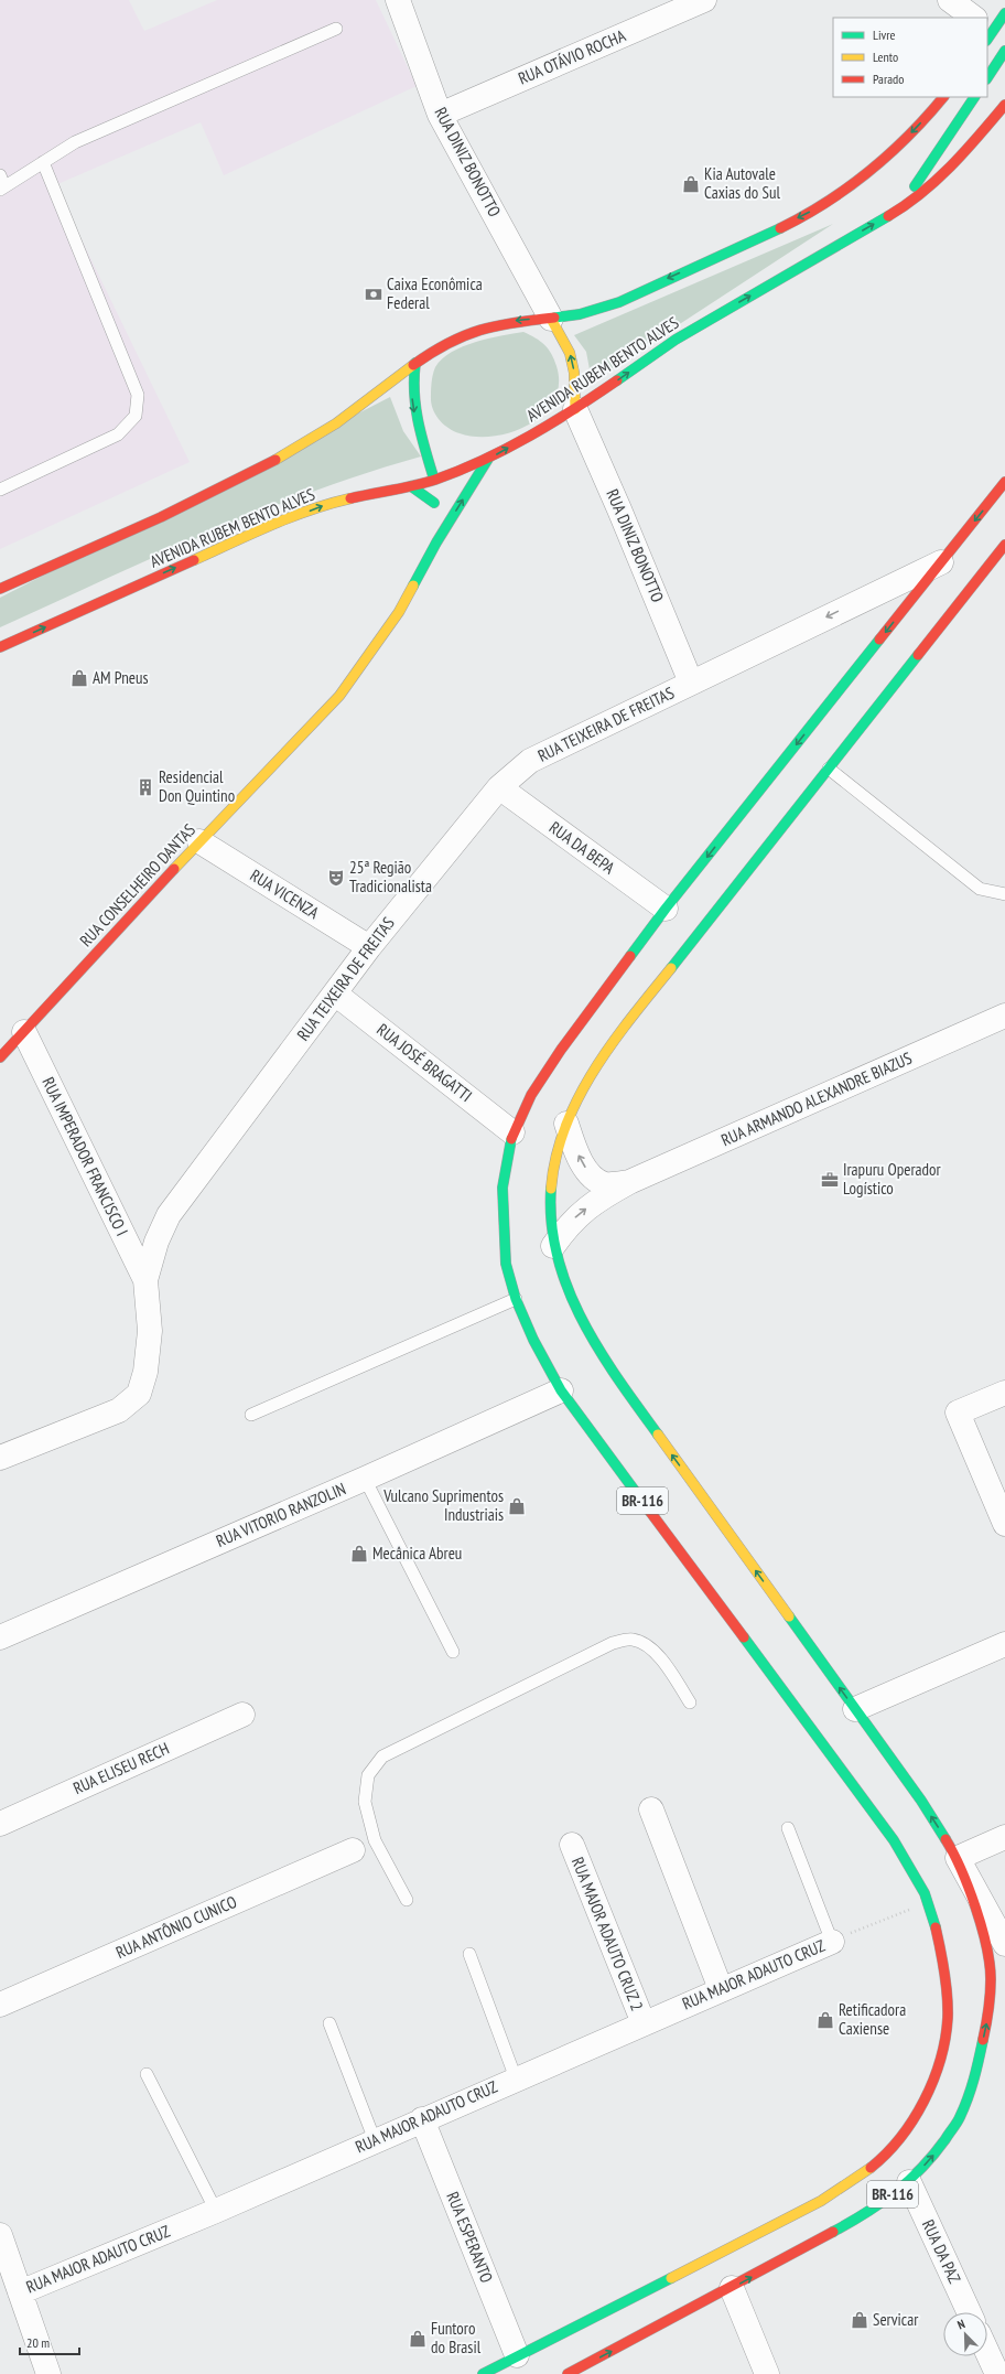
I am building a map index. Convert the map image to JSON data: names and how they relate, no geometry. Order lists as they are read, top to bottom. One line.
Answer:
{"streets":{"main road":["AVENIDA RUBEM BENTO ALVES","RUA CONSELHEIRO DANTAS","BR-116"],"street":["RUA OTÁVIO ROCHA","RUA DINIZ BONOTTO","RUA TEIXEIRA DE FREITAS","RUA DA BEPA","RUA VICENZA","RUA JOSÉ BRAGATTI","RUA ARMANDO ALEXANDRE BIAZUS","RUA IMPERADOR FRANCISCO I","RUA VITORIO RANZOLIN","RUA ELISEU RECH","RUA ANTÔNIO CUNICO","RUA MAJOR ADAUTO CRUZ 2","RUA MAJOR ADAUTO CRUZ","RUA ESPERANTO","RUA DA PAZ"]},"crossings":[["RUA OTÁVIO ROCHA","RUA DINIZ BONOTTO"],["RUA DINIZ BONOTTO","AVENIDA RUBEM BENTO ALVES"],["RUA DINIZ BONOTTO","RUA TEIXEIRA DE FREITAS"],["AVENIDA RUBEM BENTO ALVES","RUA CONSELHEIRO DANTAS"],["RUA TEIXEIRA DE FREITAS","RUA DA BEPA"],["RUA TEIXEIRA DE FREITAS","RUA VICENZA"],["RUA TEIXEIRA DE FREITAS","RUA JOSÉ BRAGATTI"],["RUA TEIXEIRA DE FREITAS","RUA IMPERADOR FRANCISCO I"],["RUA TEIXEIRA DE FREITAS","BR-116"],["RUA DA BEPA","BR-116"],["RUA CONSELHEIRO DANTAS","RUA VICENZA"],["RUA CONSELHEIRO DANTAS","RUA IMPERADOR FRANCISCO I"],["RUA JOSÉ BRAGATTI","BR-116"],["RUA ARMANDO ALEXANDRE BIAZUS","BR-116"],["BR-116","RUA VITORIO RANZOLIN"],["BR-116","RUA ESPERANTO"],["BR-116","RUA DA PAZ"],["RUA MAJOR ADAUTO CRUZ 2","RUA MAJOR ADAUTO CRUZ"],["RUA MAJOR ADAUTO CRUZ","RUA ESPERANTO"]],"places":{"shop":["Kia Autovale Caxias do Sul","AM Pneus","Vulcano Suprimentos Industriais","Mecânica Abreu","Retificadora Caxiense","Servicar","Funtoro do Brasil"],"bank":["Caixa Econômica Federal"],"building":["Residencial Don Quintino"],"theatre":["25ª Região Tradicionalista"],"office":["Irapuru Operador Logístico"]},"legend":["Livre","Lento","Parado"],"scale_bar":"20 m","north":"top left"}
